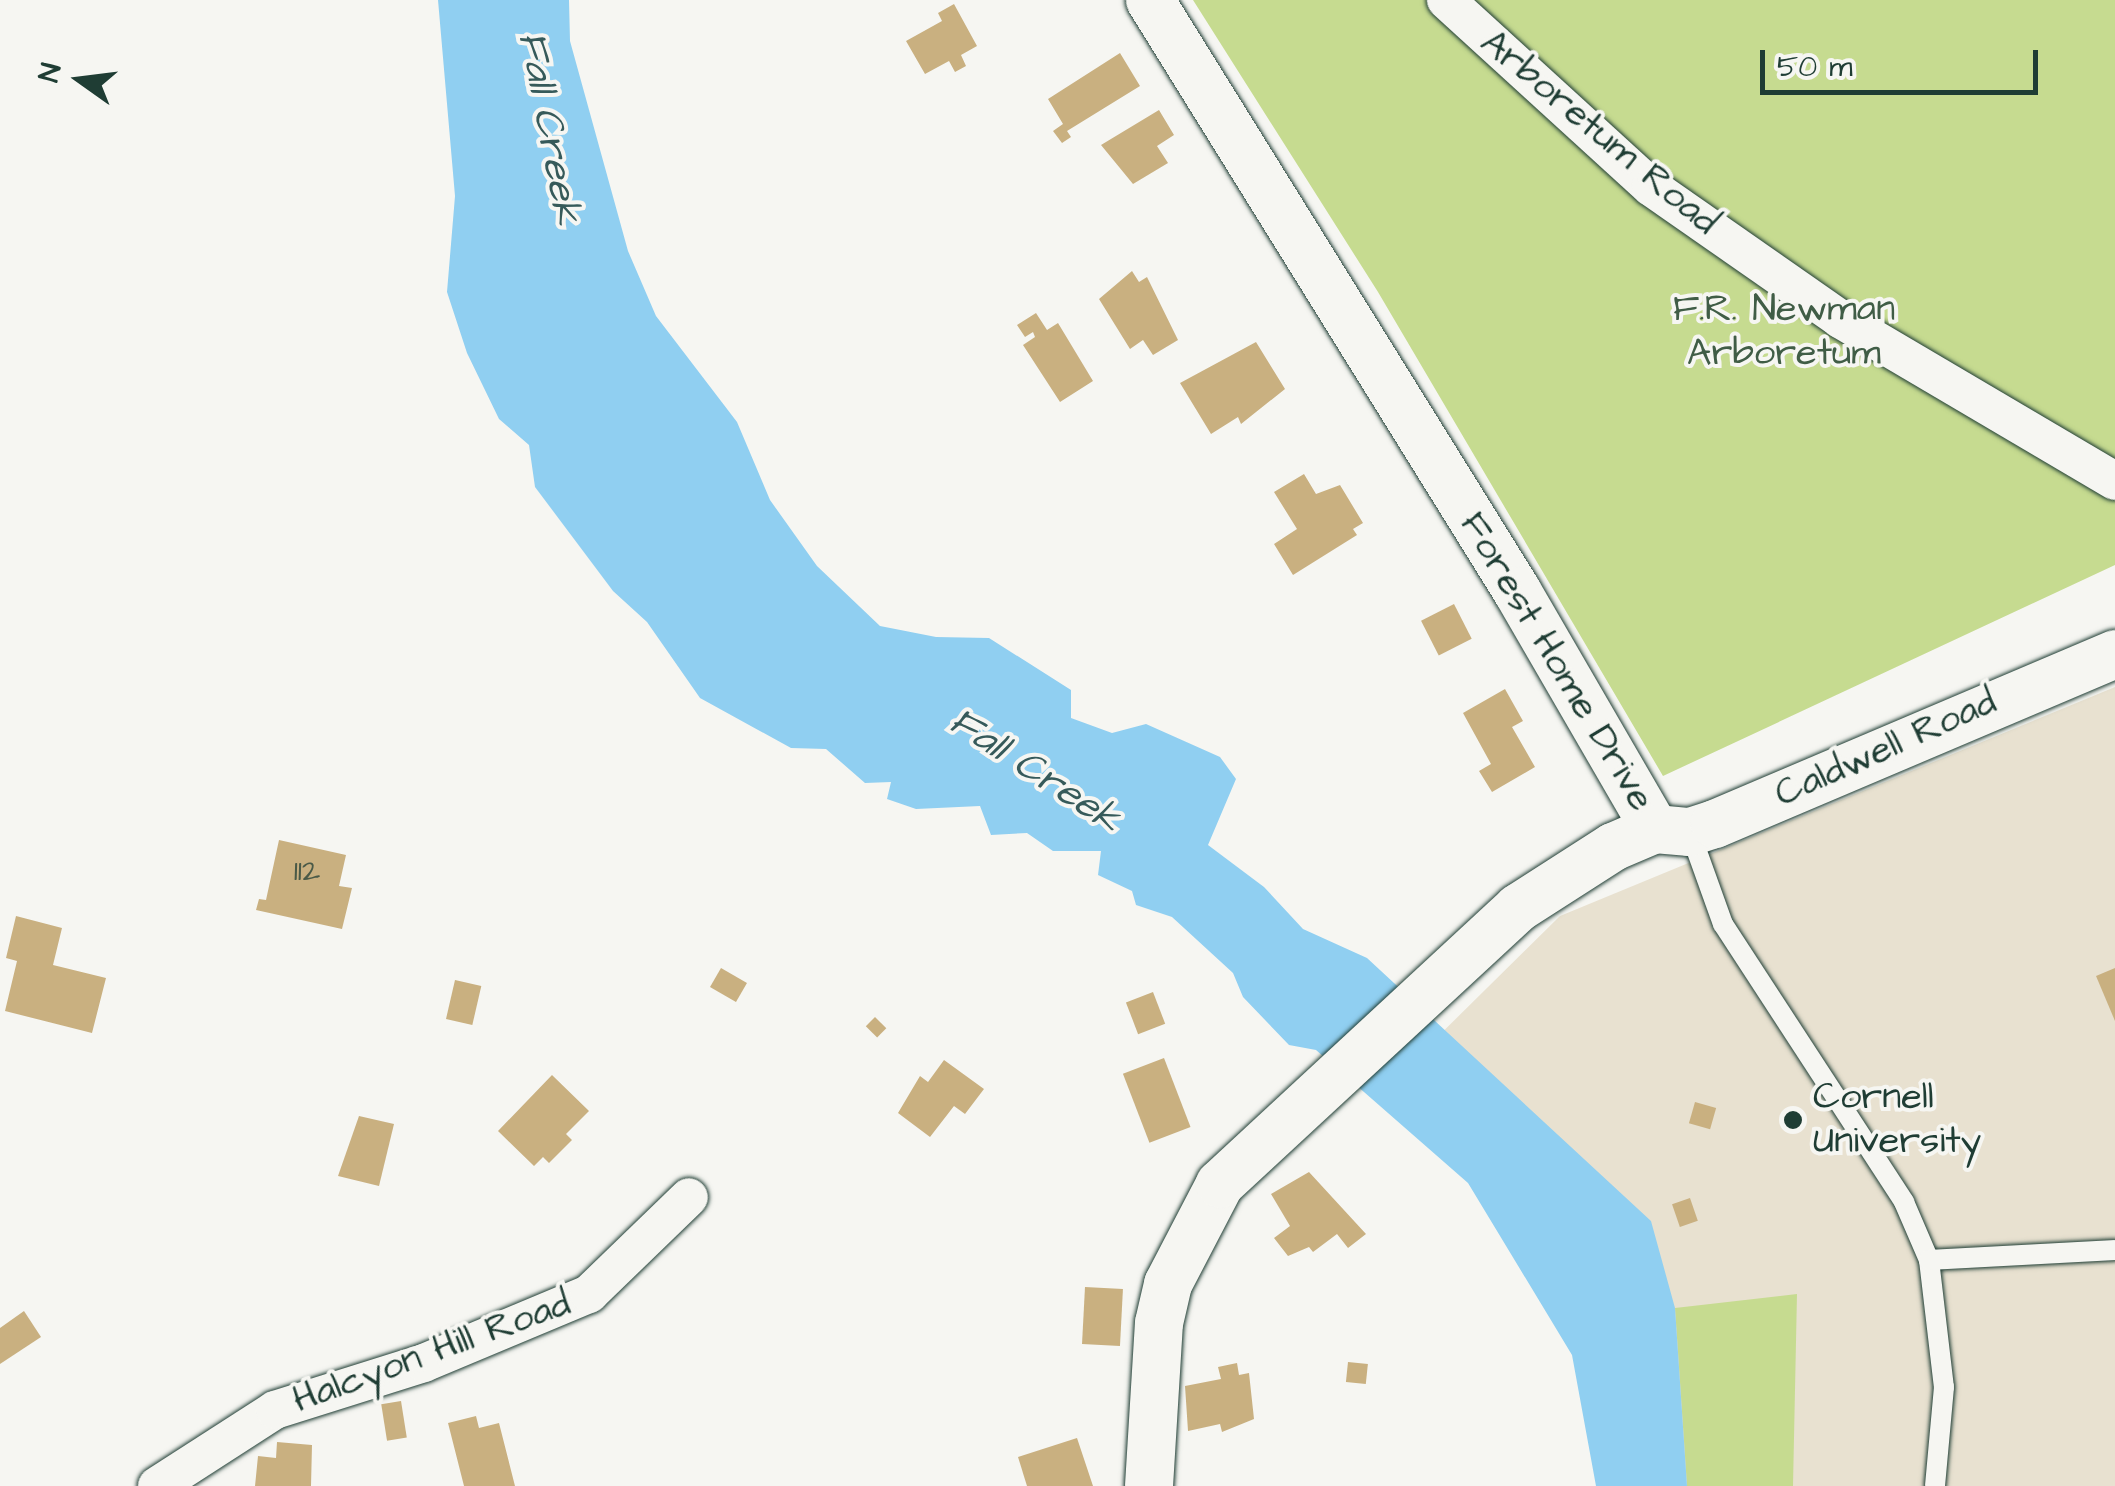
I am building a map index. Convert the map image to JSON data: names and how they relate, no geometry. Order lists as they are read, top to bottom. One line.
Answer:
{"streets":{"street":["Arboretum Road","Forest Home Drive","Caldwell Road","Halcyon Hill Road"]},"crossings":[["Forest Home Drive","Caldwell Road"]],"water":["Fall Creek"],"parks":["F.R. Newman Arboretum"],"places":["Cornell University"],"house_numbers":["112"],"scale_bar":"50 m","north":"left"}
